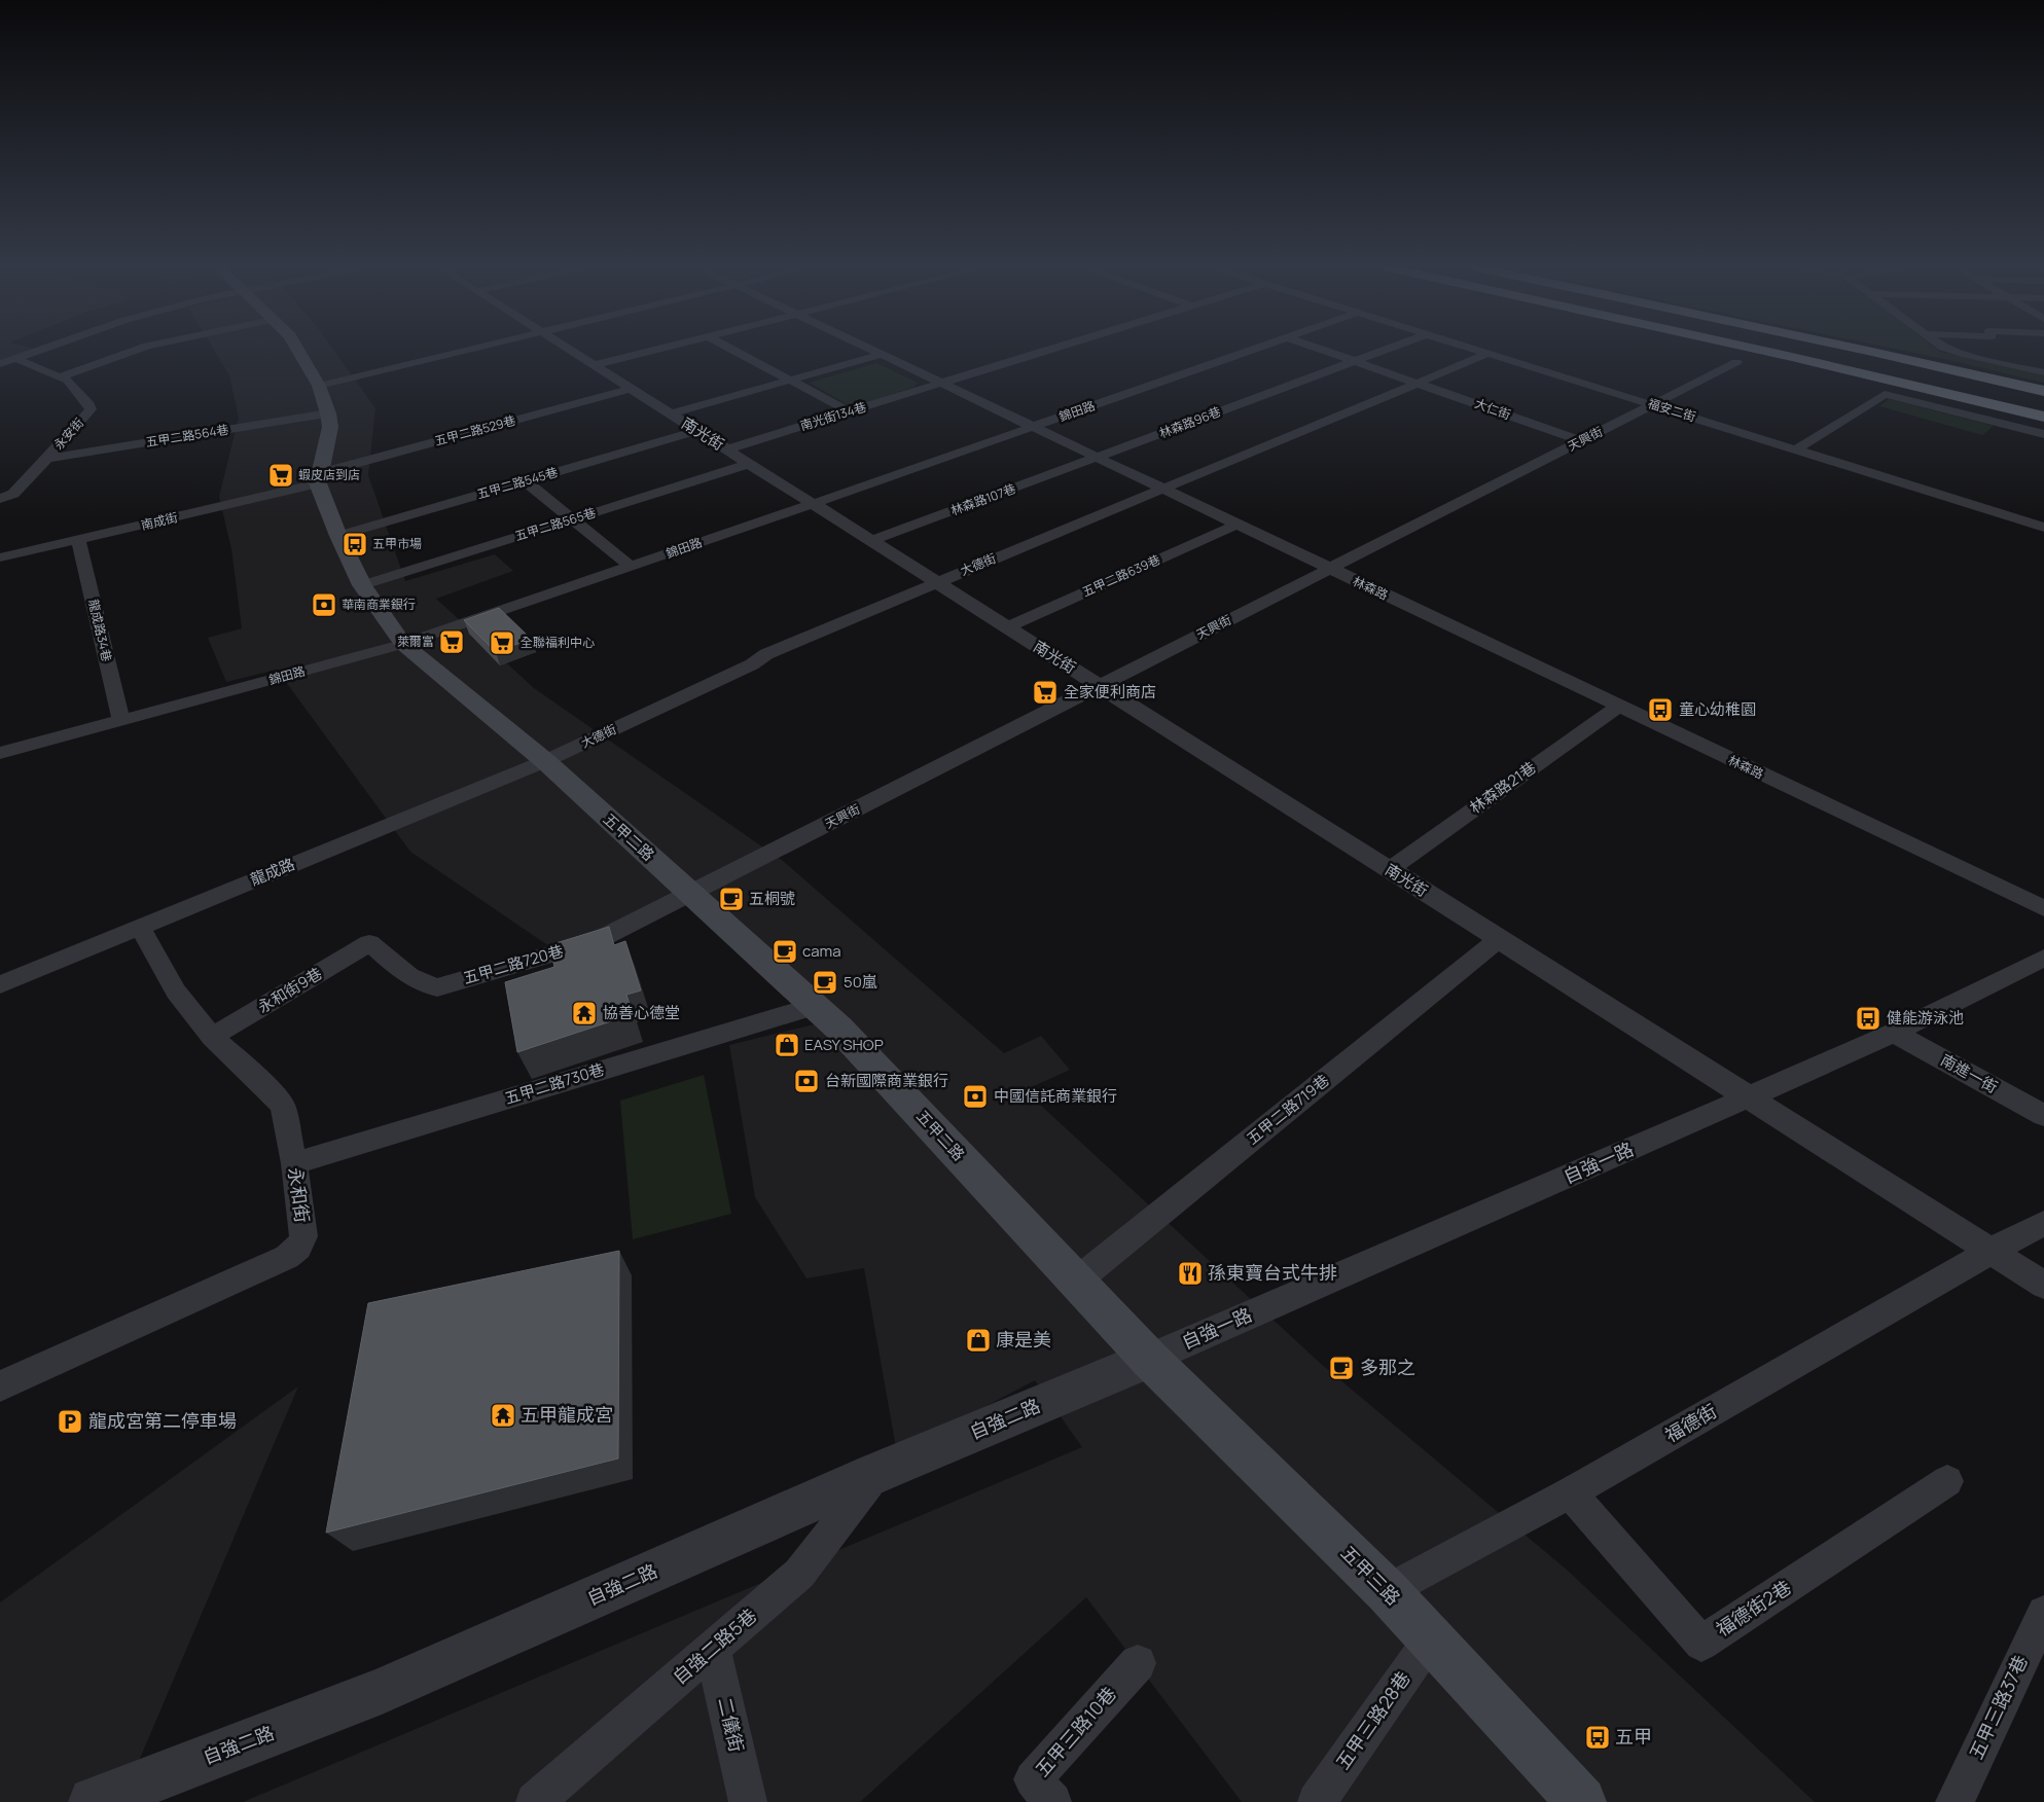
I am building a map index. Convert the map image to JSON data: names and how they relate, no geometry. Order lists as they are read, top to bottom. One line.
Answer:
{"streets":{"main road":["五甲二路","五甲三路"],"street":["大仁街","福安二街","錦田路","南光街134巷","林森路96巷","五甲二路529巷","永安街","南光街","五甲二路564巷","天興街","五甲二路545巷","林森路107巷","南成街","五甲二路565巷","大德街","五甲二路639巷","林森路","龍成路34巷","林森路21巷","龍成路","五甲二路720巷","永和街9巷","南進一街","五甲二路730巷","五甲二路719巷","自強一路","永和街","自強二路","福德街","福德街2巷","自強二路5巷","五甲三路37巷","五甲三路28巷","二儀街","五甲三路10巷"]},"crossings":[["大仁街","林森路96巷"],["大仁街","天興街"],["大仁街","大德街"],["福安二街","天興街"],["福安二街","大德街"],["錦田路","南光街"],["錦田路","林森路"],["錦田路","龍成路34巷"],["錦田路","五甲二路"],["南光街134巷","南光街"],["南光街134巷","林森路"],["林森路96巷","林森路107巷"],["林森路96巷","林森路"],["五甲二路529巷","南光街"],["五甲二路529巷","南成街"],["五甲二路529巷","五甲二路"],["永安街","五甲二路564巷"],["南光街","天興街"],["南光街","五甲二路545巷"],["南光街","林森路107巷"],["南光街","五甲二路565巷"],["南光街","大德街"],["南光街","五甲二路639巷"],["南光街","林森路21巷"],["南光街","五甲二路719巷"],["南光街","自強一路"],["天興街","林森路"],["天興街","五甲二路"],["天興街","五甲二路720巷"],["五甲二路545巷","五甲二路"],["林森路107巷","林森路"],["南成街","龍成路34巷"],["南成街","五甲二路"],["五甲二路565巷","五甲二路"],["大德街","林森路"],["大德街","五甲二路"],["大德街","龍成路"],["五甲二路639巷","林森路"],["林森路","林森路21巷"],["五甲二路","龍成路"],["五甲二路","五甲二路720巷"],["五甲二路","五甲二路730巷"],["五甲二路","五甲二路719巷"],["五甲二路","自強一路"],["五甲二路","自強二路"],["五甲二路","五甲三路"],["龍成路","永和街"],["五甲二路720巷","永和街9巷"],["永和街9巷","永和街"],["南進一街","自強一路"],["五甲二路730巷","永和街"],["自強一路","自強二路"],["自強一路","五甲三路"],["自強二路","五甲三路"],["自強二路","自強二路5巷"],["福德街","五甲三路"],["福德街","福德街2巷"],["五甲三路","五甲三路28巷"],["自強二路5巷","二儀街"]],"places":{"supermarket":["蝦皮店到店","萊爾富","全聯福利中心","全家便利商店"],"bus stop":["五甲市場","童心幼稚園","健能游泳池","五甲"],"bank":["華南商業銀行","台新國際商業銀行","中國信託商業銀行"],"cafe":["五桐號","cama","50嵐","多那之"],"temple":["協善心德堂","五甲龍成宮"],"shop":["EASY SHOP","康是美"],"restaurant":["孫東寶台式牛排"],"parking":["龍成宮第二停車場"]}}
